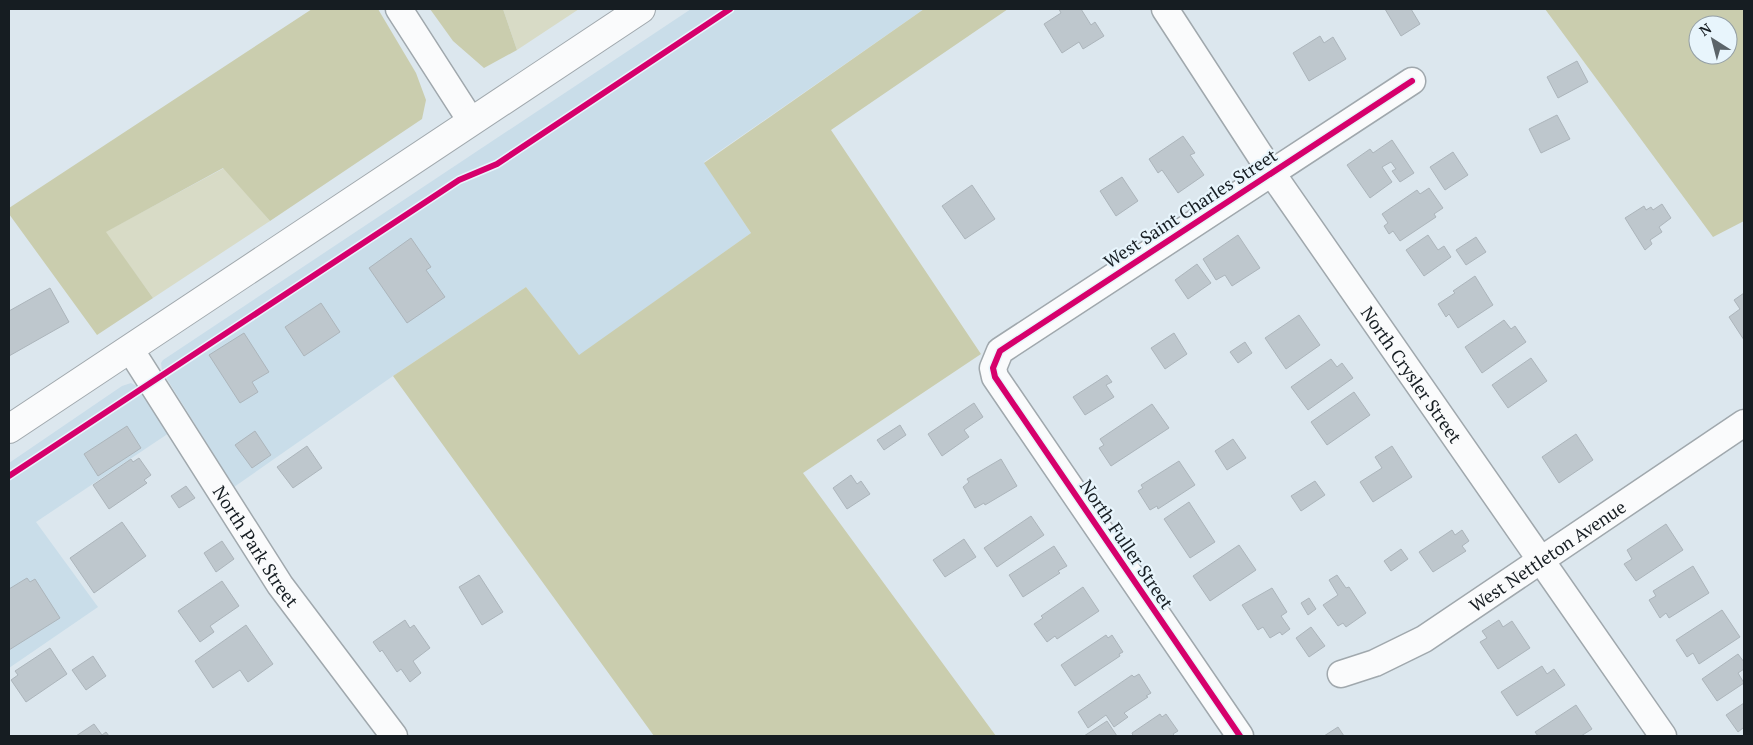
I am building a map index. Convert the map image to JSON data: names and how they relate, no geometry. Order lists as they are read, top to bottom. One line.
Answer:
{"streets":{"street":["West Saint Charles Street","North Crysler Street","North Fuller Street","North Park Street","West Nettleton Avenue"]},"crossings":[["West Saint Charles Street","North Crysler Street"],["West Saint Charles Street","North Fuller Street"],["North Crysler Street","West Nettleton Avenue"]],"north":"top left"}
